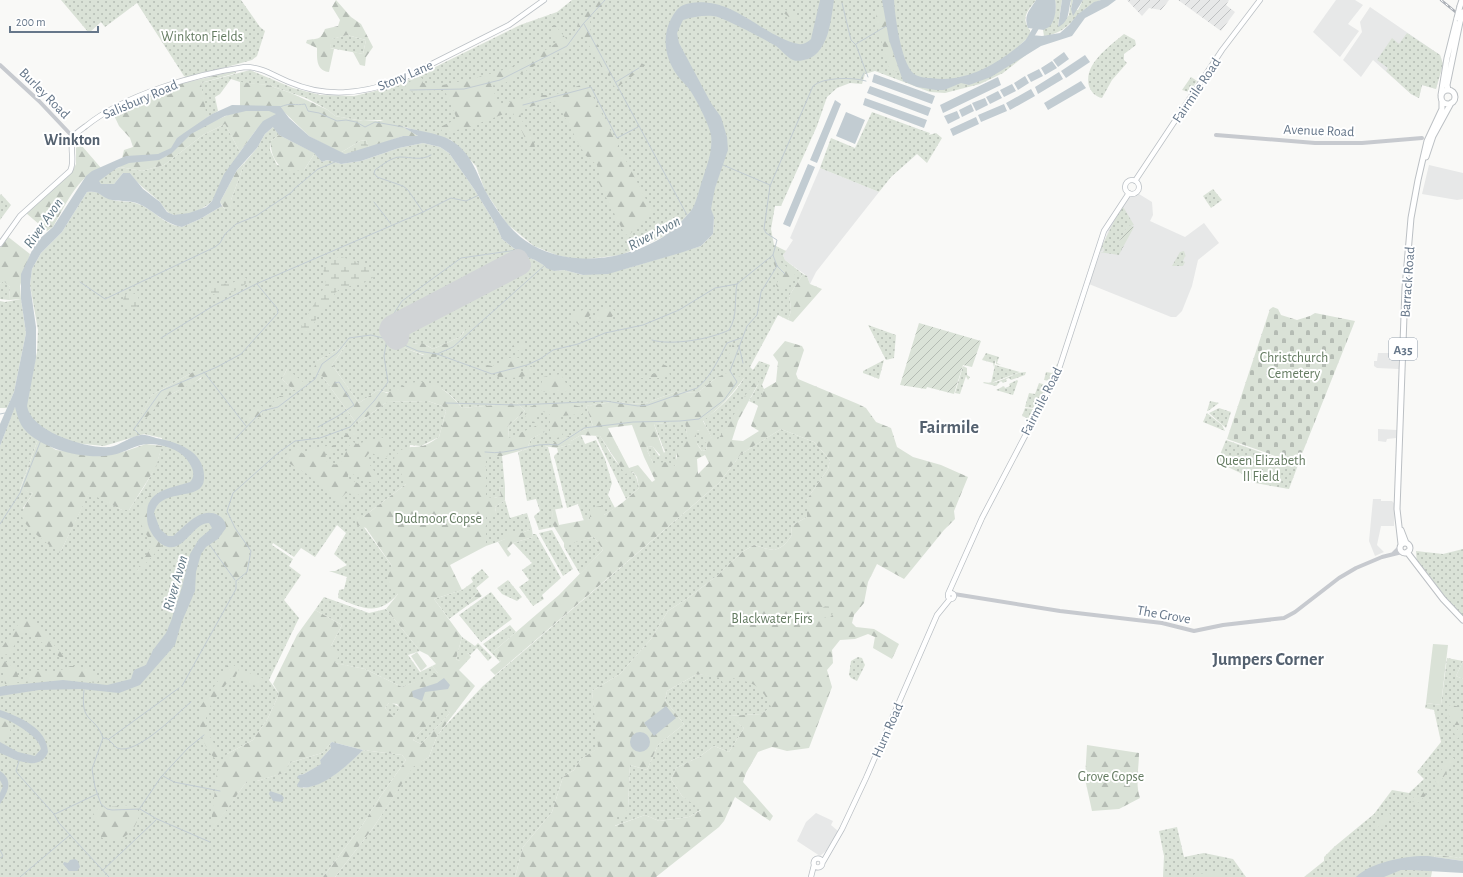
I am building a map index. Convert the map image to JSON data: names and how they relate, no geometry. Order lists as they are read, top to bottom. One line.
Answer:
{"streets":{"main road":["Stony Lane","Fairmile Road","Salisbury Road","Barrack Road","A35","Hurn Road"],"street":["Burley Road","Avenue Road","The Grove"]},"crossings":[["Stony Lane","Salisbury Road"],["Fairmile Road","The Grove"],["Fairmile Road","Hurn Road"],["Burley Road","Salisbury Road"],["Barrack Road","A35"],["Barrack Road","The Grove"],["The Grove","Hurn Road"]],"districts":["Winkton","Fairmile","Jumpers Corner"],"water":["River Avon"],"parks":["Winkton Fields","Christchurch Cemetery","Queen Elizabeth II Field","Dudmoor Copse","Blackwater Firs","Grove Copse"],"scale_bar":"200 m"}
